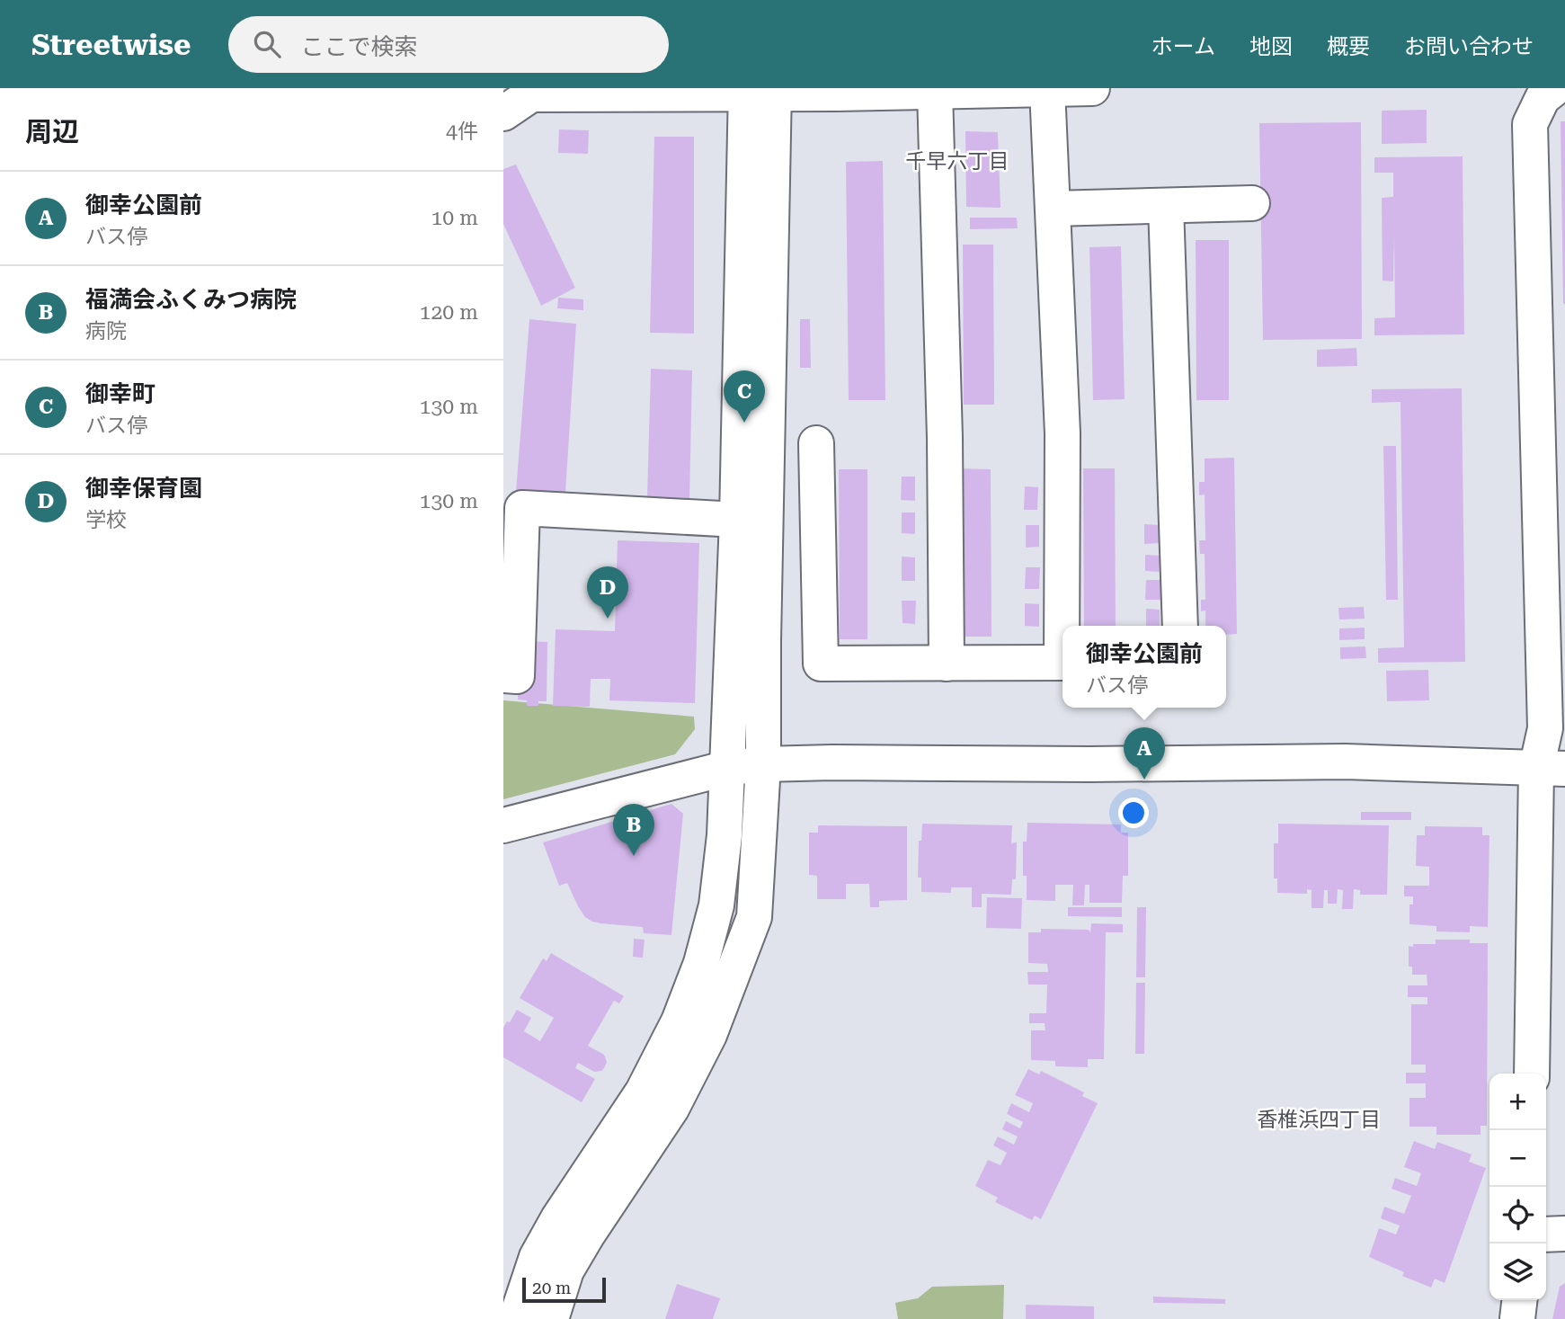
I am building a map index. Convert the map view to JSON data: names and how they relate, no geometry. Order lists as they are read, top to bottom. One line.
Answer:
{"districts":["千早六丁目","香椎浜四丁目"],"scale_bar":"20 m","page":{"header":"Streetwise","search":"ここで検索","nav":["ホーム","地図","概要","お問い合わせ"],"heading":["周辺","4件"],"list":[{"mark":"A","name":"御幸公園前","note":"バス停","value":"10 m"},{"mark":"B","name":"福満会ふくみつ病院","note":"病院","value":"120 m"},{"mark":"C","name":"御幸町","note":"バス停","value":"130 m"},{"mark":"D","name":"御幸保育園","note":"学校","value":"130 m"}],"pins":["C","D","A","B"],"popup":["御幸公園前","バス停"],"map_buttons":["+","−"],"scale":"20 m"}}
